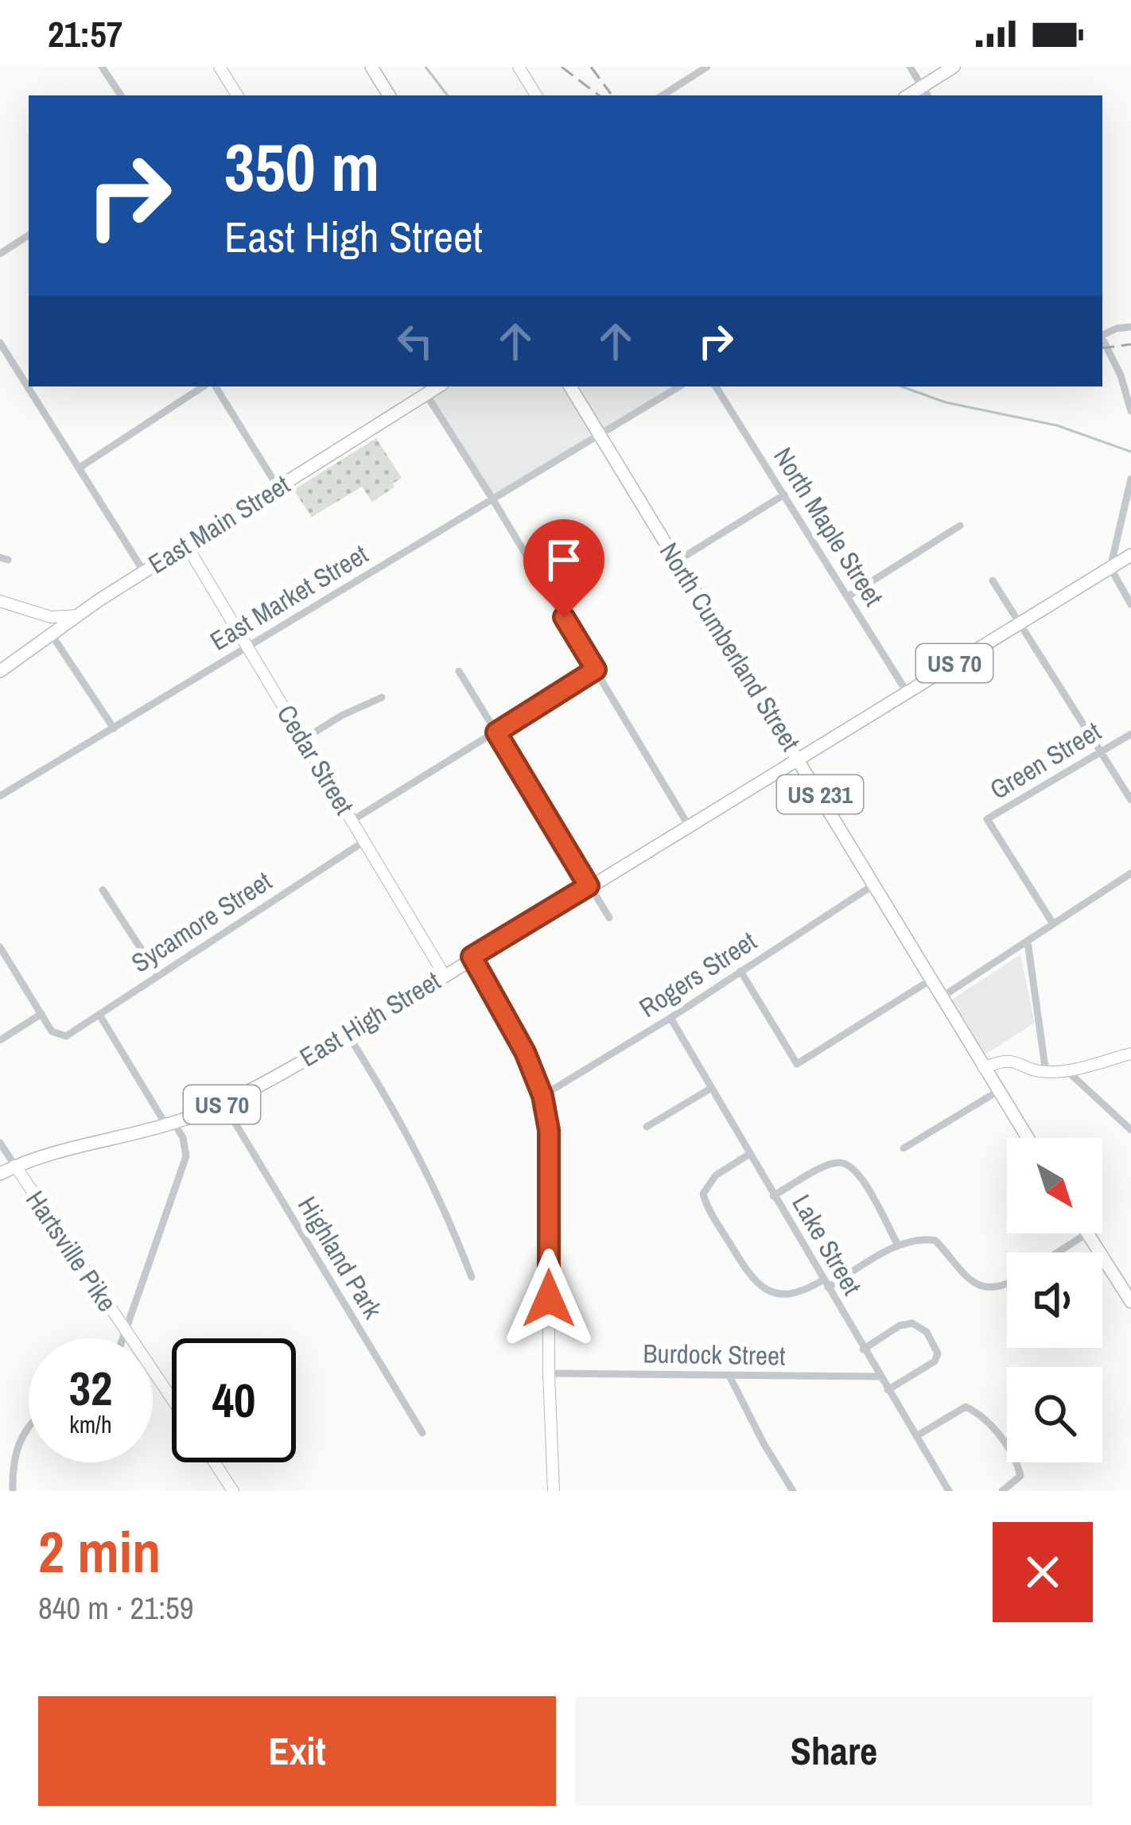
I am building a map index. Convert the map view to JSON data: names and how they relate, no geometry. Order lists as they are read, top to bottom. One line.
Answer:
{"streets":{"main road":["East Main Street","North Cumberland Street","US 70","US 231","East High Street"],"street":["North Maple Street","East Market Street","Cedar Street","Green Street","Sycamore Street","Rogers Street","Lake Street","Hartsville Pike","Highland Park","Burdock Street"]},"crossings":[["East Main Street","Cedar Street"],["North Maple Street","US 70"],["East Market Street","North Cumberland Street"],["East Market Street","Cedar Street"],["North Cumberland Street","US 70"],["North Cumberland Street","Rogers Street"],["North Cumberland Street","East High Street"],["US 70","East High Street"],["US 70","Hartsville Pike"],["Cedar Street","Sycamore Street"],["Cedar Street","East High Street"],["Rogers Street","Lake Street"],["East High Street","Hartsville Pike"],["East High Street","Highland Park"],["Lake Street","Burdock Street"]],"north":"bottom right","page":{"status":"21:57","turn":["350 m","East High Street"],"speed":"32 km/h","limit":"40","heading":["2 min","840 m · 21:59"],"buttons":["Exit","Share"]}}
